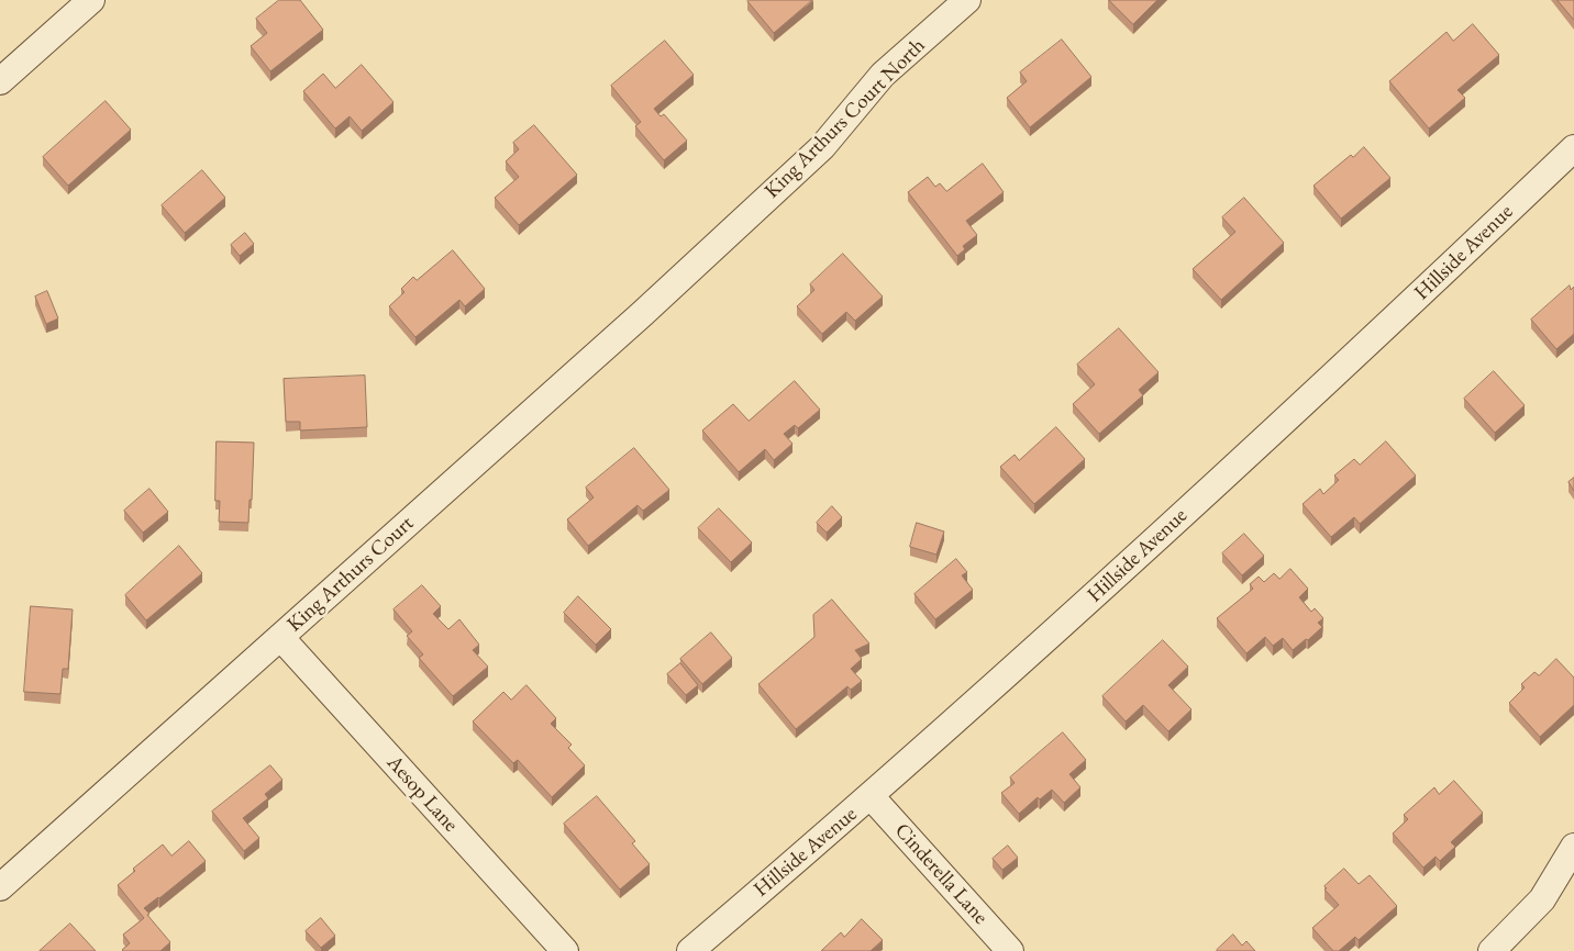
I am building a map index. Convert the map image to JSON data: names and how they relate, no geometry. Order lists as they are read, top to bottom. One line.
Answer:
{"streets":{"street":["King Arthurs Court North","Hillside Avenue","King Arthurs Court","Aesop Lane","Cinderella Lane"]},"crossings":[["King Arthurs Court North","King Arthurs Court"],["Hillside Avenue","Cinderella Lane"],["King Arthurs Court","Aesop Lane"]]}
